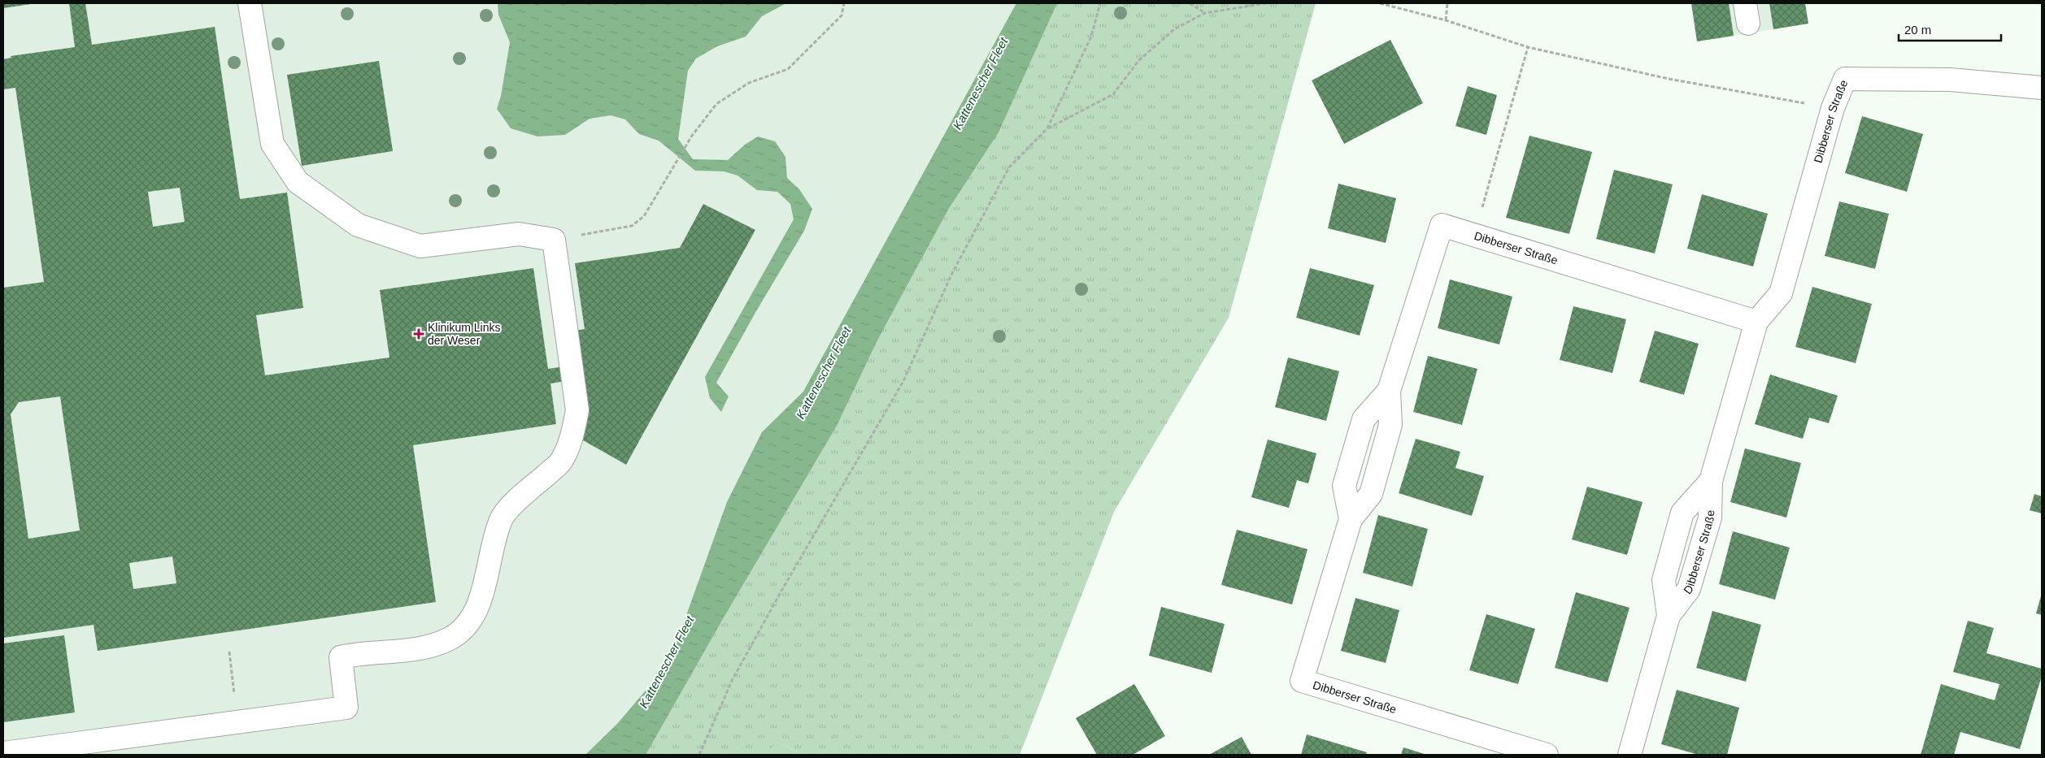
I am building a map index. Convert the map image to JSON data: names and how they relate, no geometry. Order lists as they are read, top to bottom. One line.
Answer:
{"streets":{"street":["Dibberser Straße"]},"water":["Kattenescher Fleet"],"places":{"health":["Klinikum Links der Weser"]},"scale_bar":"20 m"}
